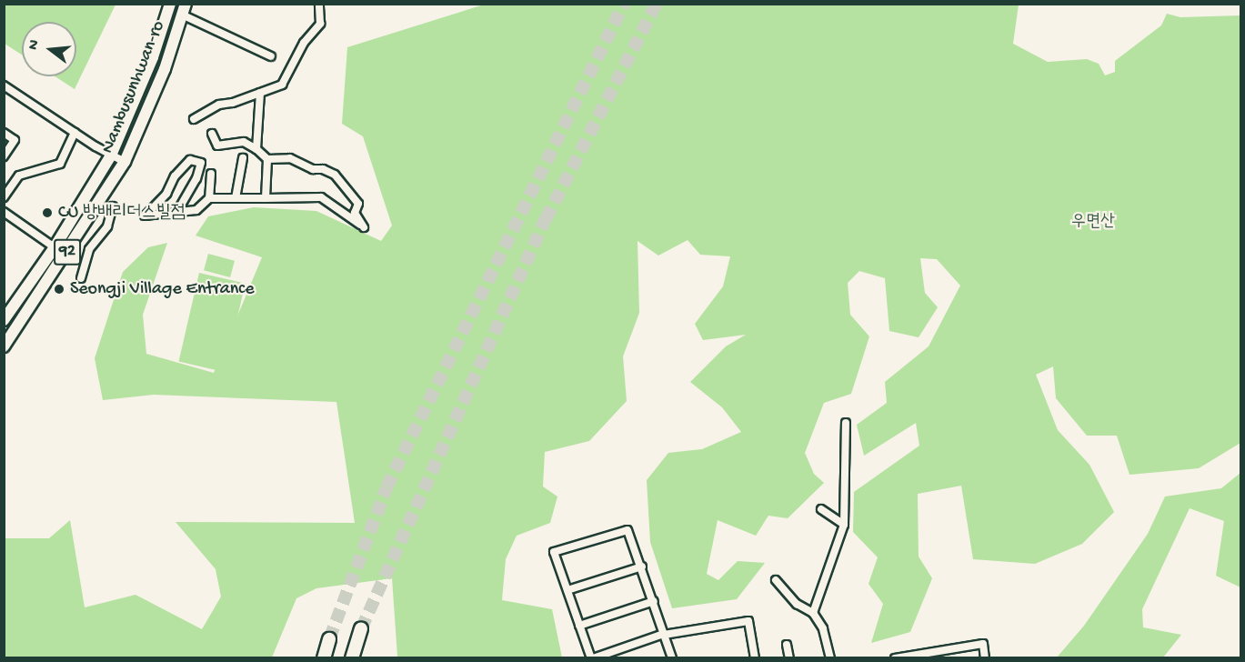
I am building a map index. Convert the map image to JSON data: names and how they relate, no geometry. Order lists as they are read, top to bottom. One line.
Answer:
{"streets":{"main road":["Nambusunhwan-ro","92"]},"parks":["우면산"],"places":["CU 방배리더스빌점","Seongji Village Entrance"],"north":"left"}
